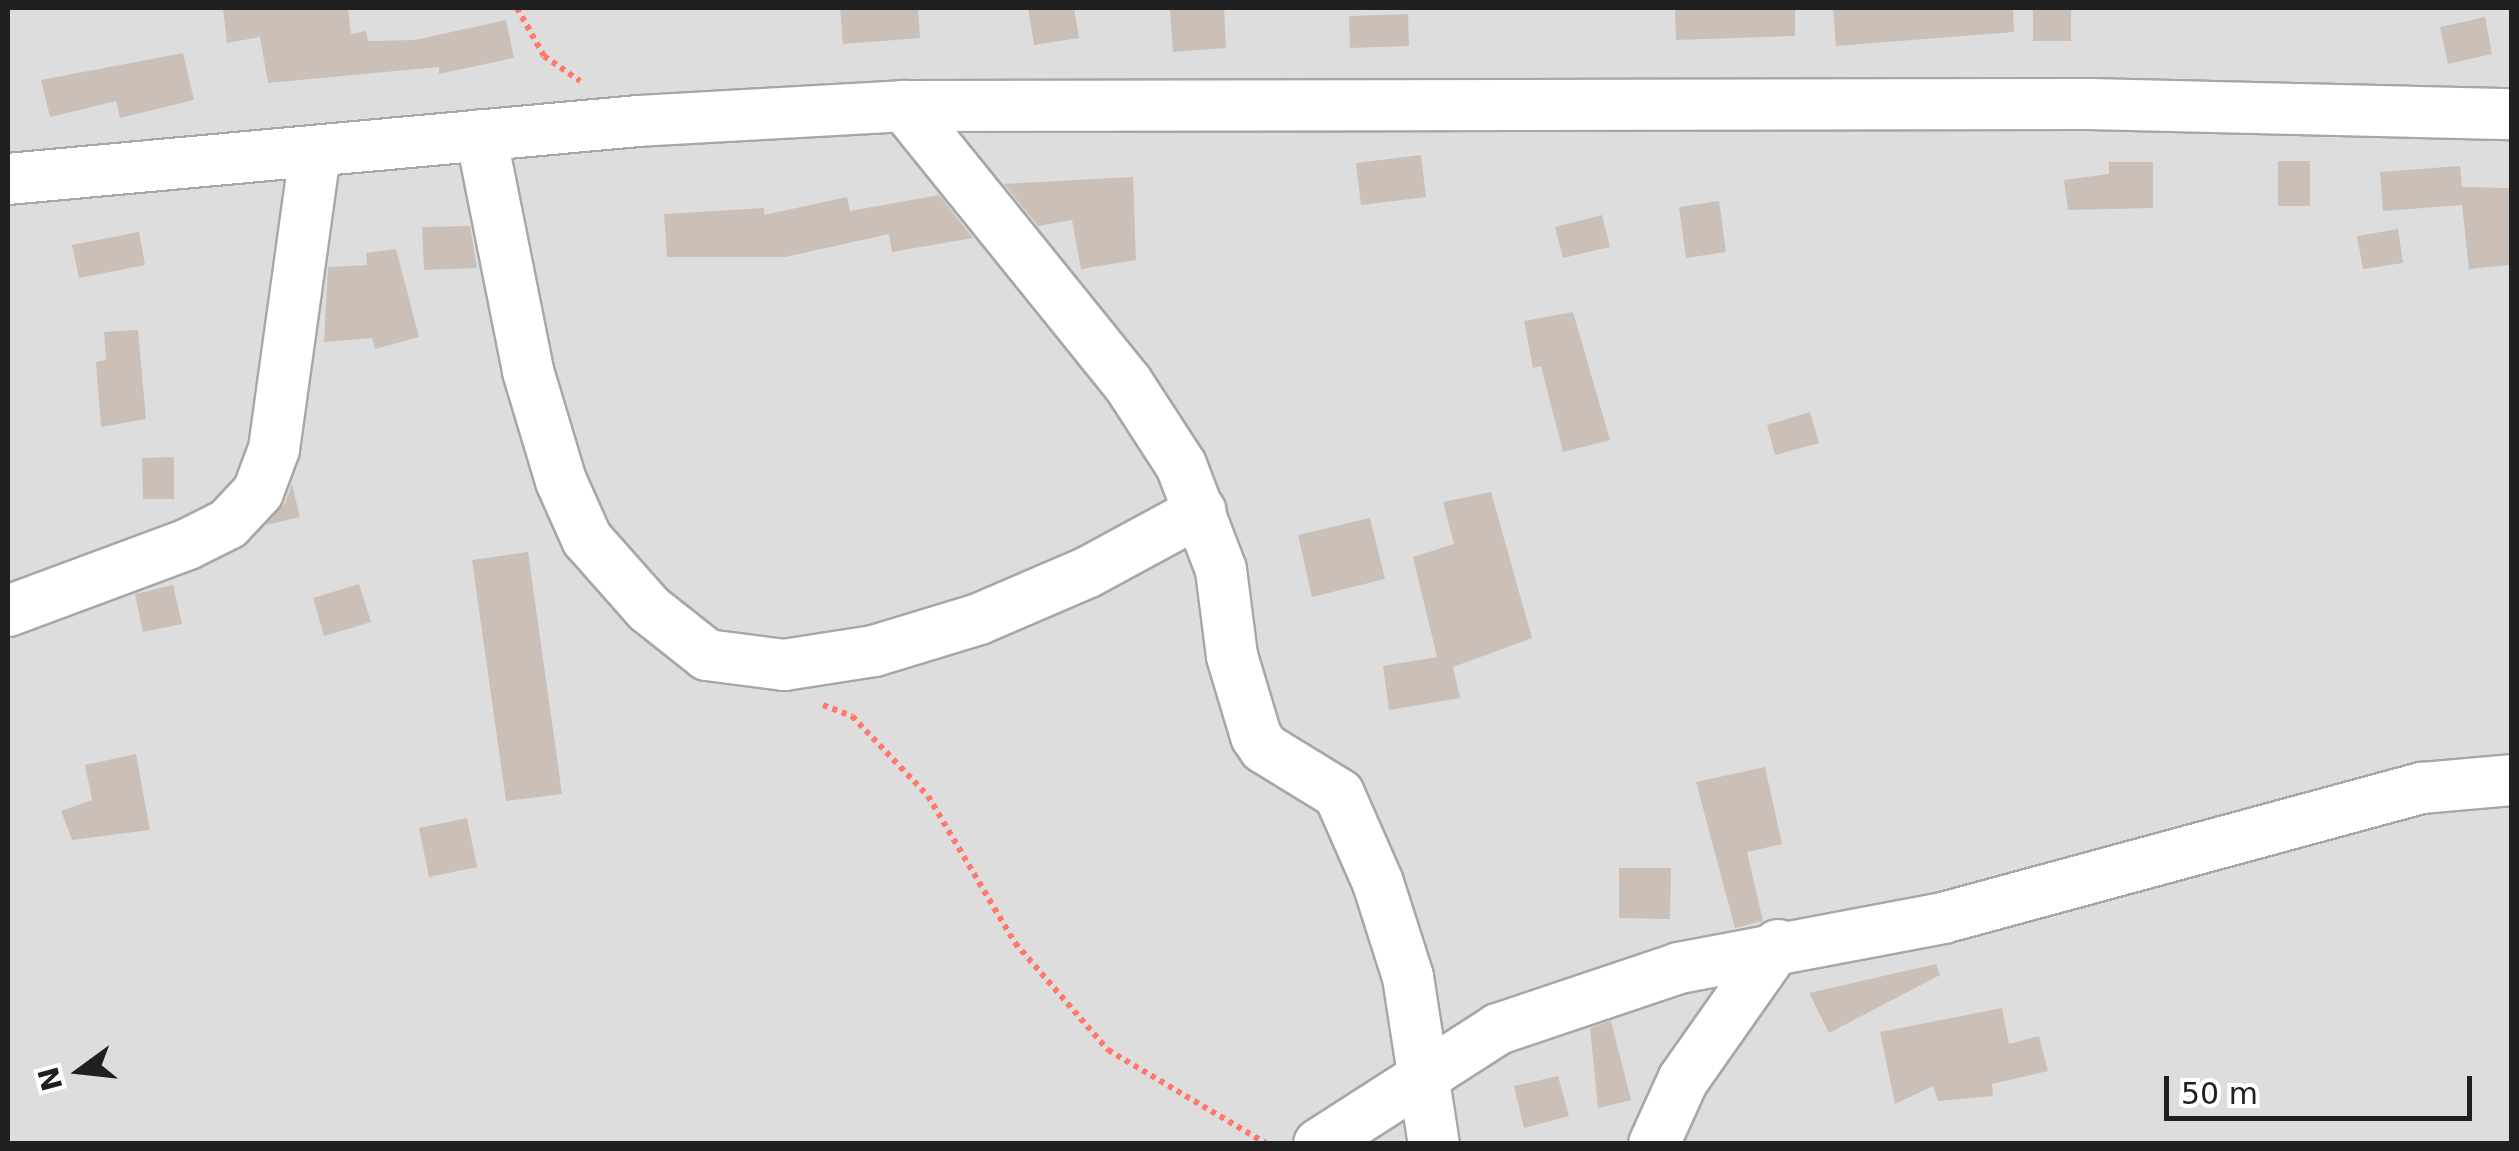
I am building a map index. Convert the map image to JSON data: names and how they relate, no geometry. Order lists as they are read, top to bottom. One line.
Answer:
{"scale_bar":"50 m","north":"left"}
